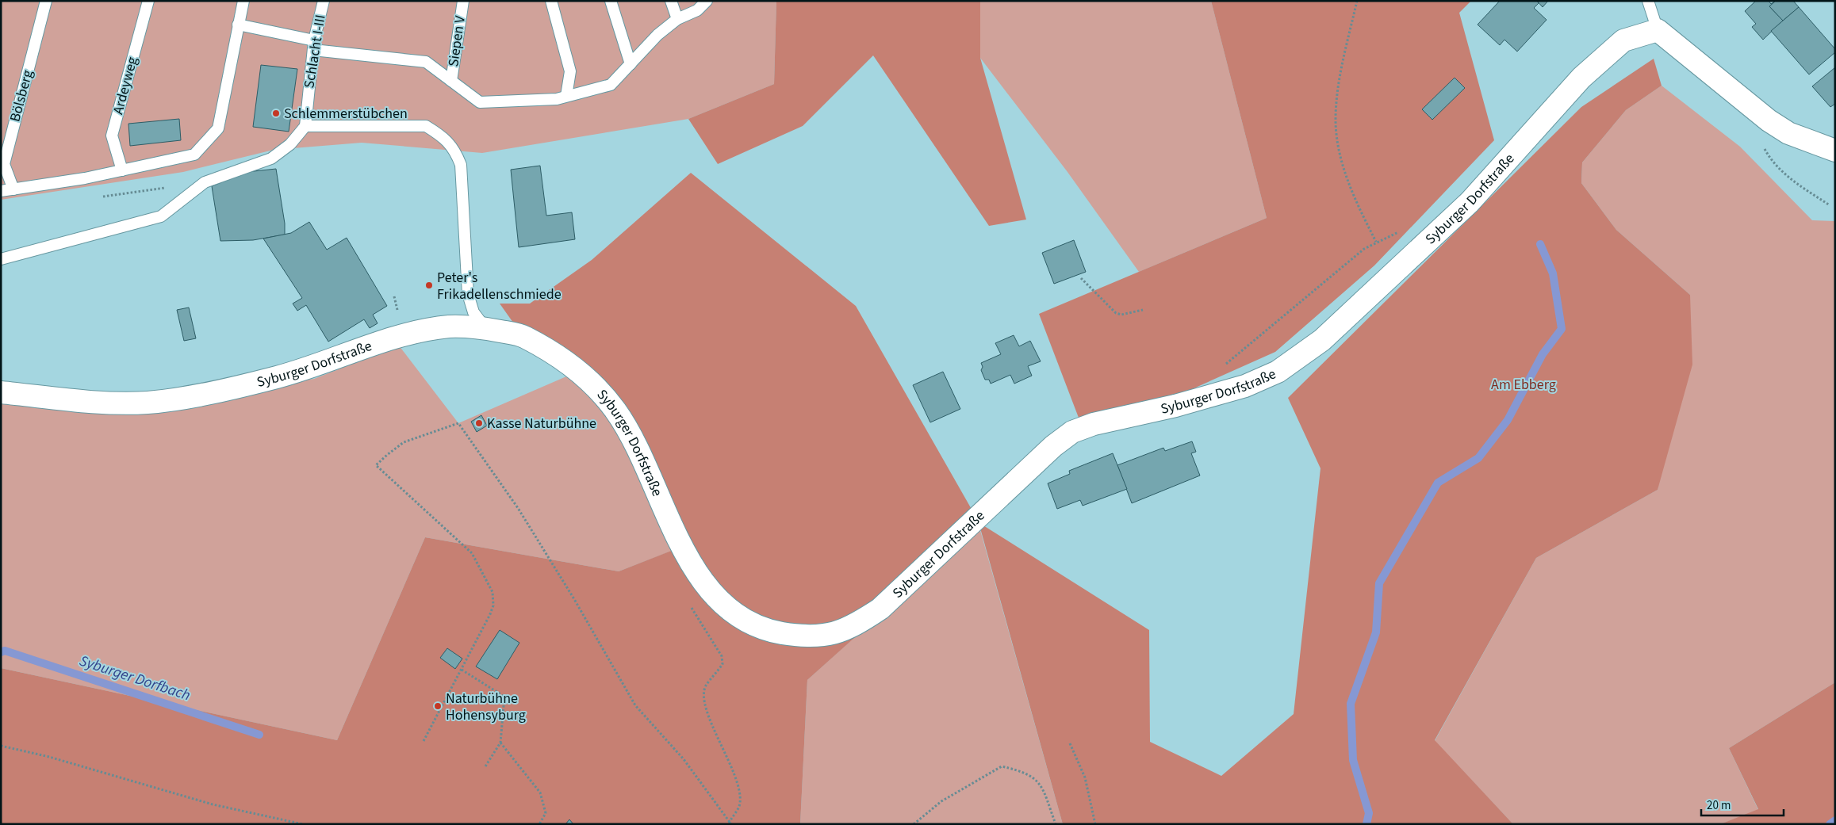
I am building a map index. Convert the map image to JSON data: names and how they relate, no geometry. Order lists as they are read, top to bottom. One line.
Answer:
{"streets":{"street":["Syburger Dorfstraße"],"lane":["Siepen V","Schlacht I-III","Ardeyweg","Bölsberg"]},"water":["Syburger Dorfbach"],"parks":["Am Ebberg"],"places":["Schlemmerstübchen","Peter's Frikadellenschmiede","Kasse Naturbühne","Naturbühne Hohensyburg"],"scale_bar":"20 m"}
